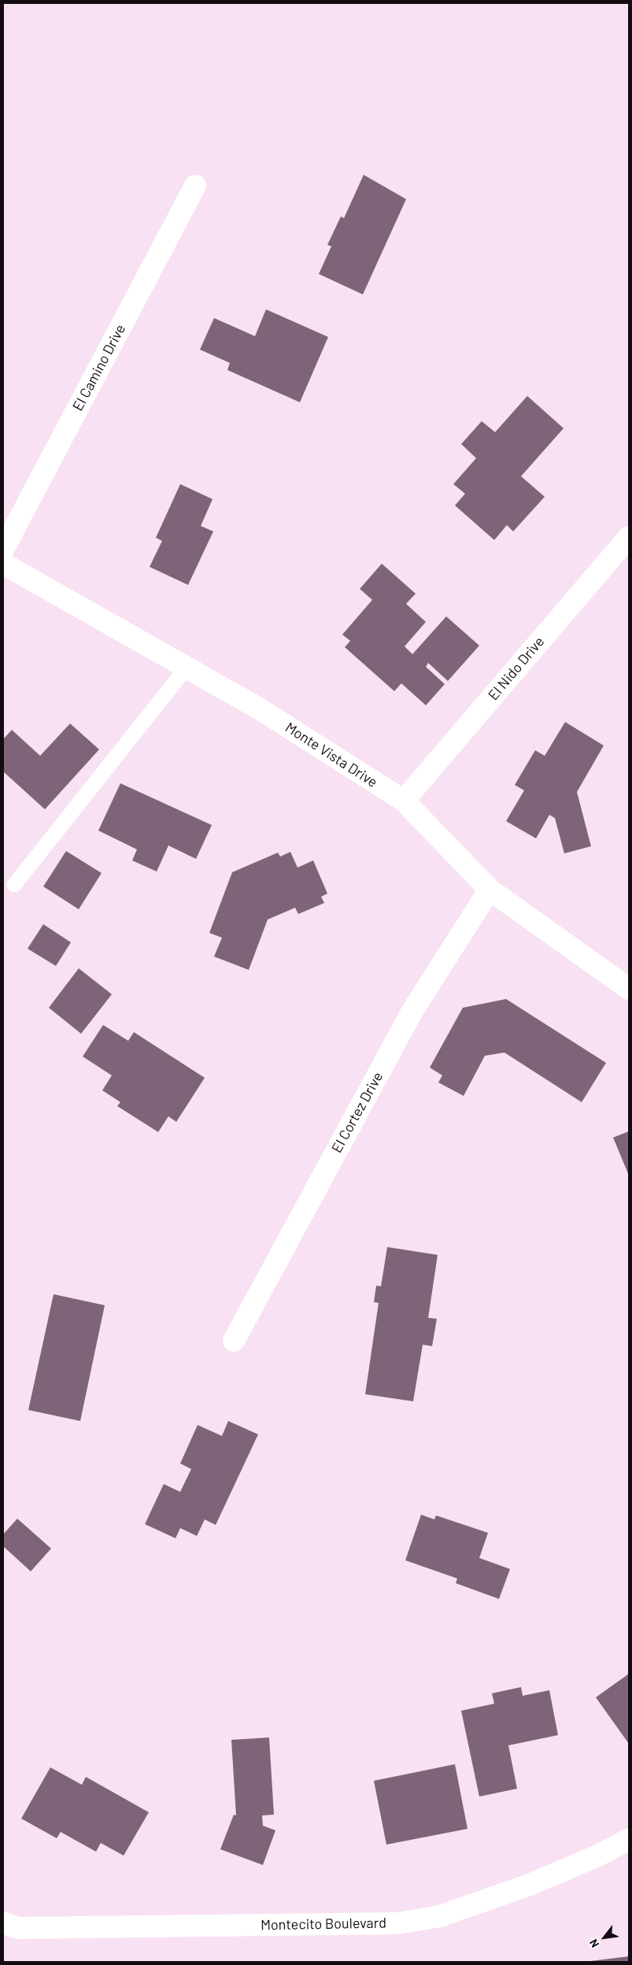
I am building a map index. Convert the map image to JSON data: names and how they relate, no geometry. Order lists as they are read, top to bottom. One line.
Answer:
{"streets":{"street":["El Camino Drive","El Nido Drive","Monte Vista Drive","El Cortez Drive","Montecito Boulevard"]},"crossings":[["El Nido Drive","Monte Vista Drive"],["Monte Vista Drive","El Cortez Drive"]],"north":"bottom left"}
